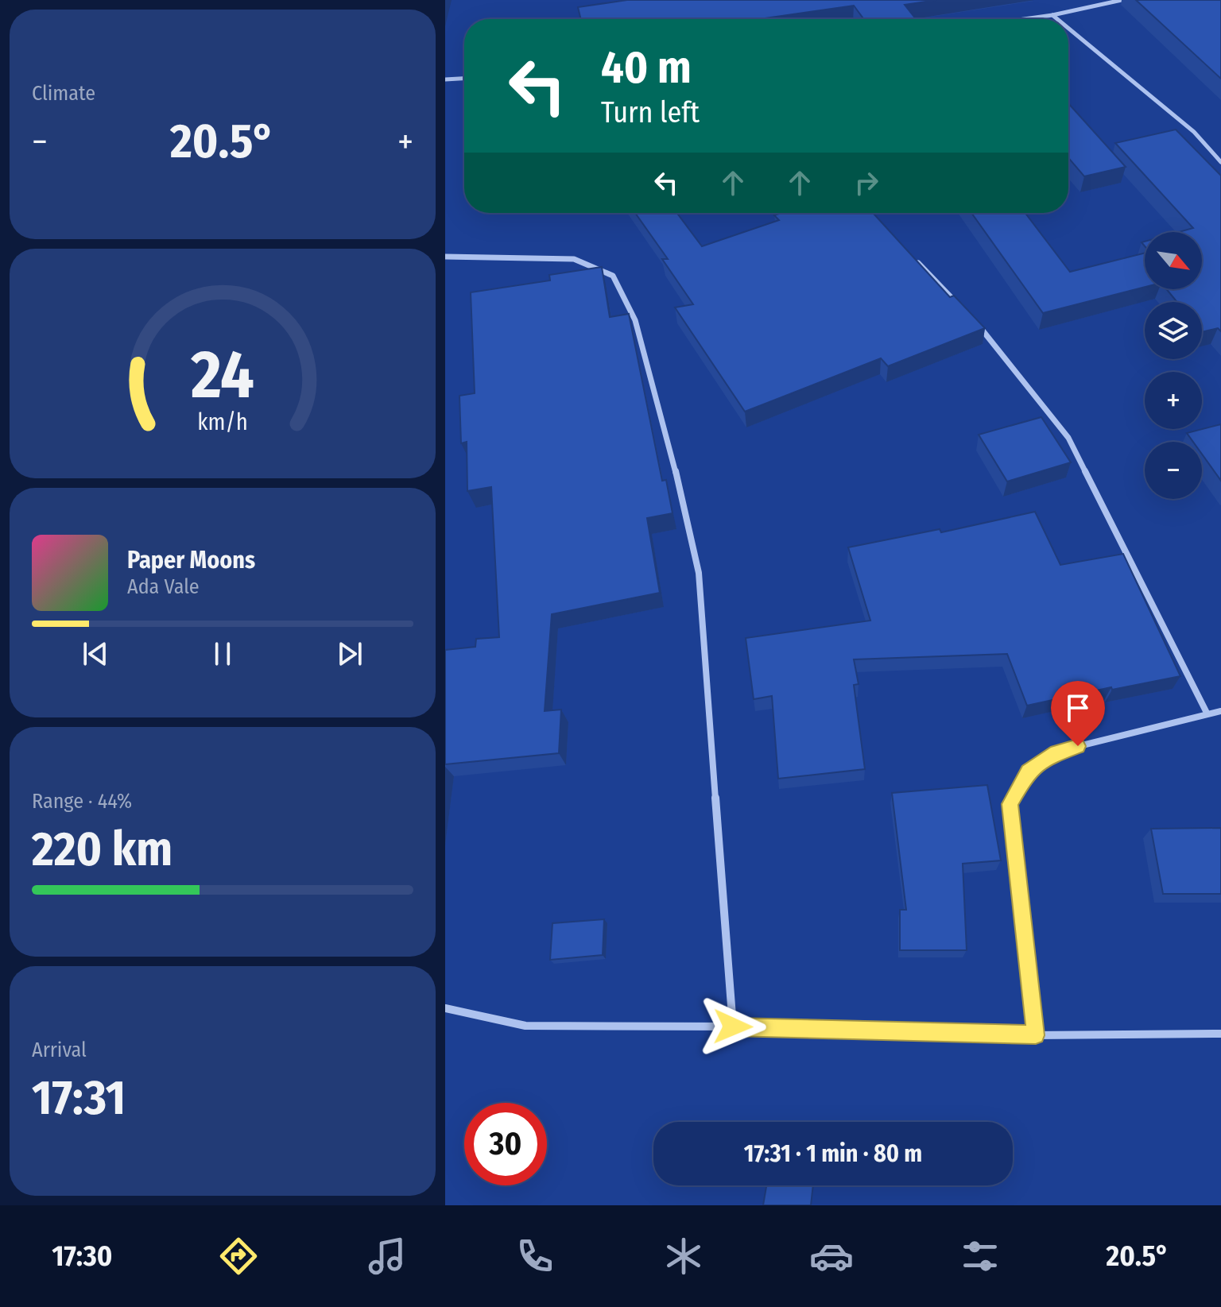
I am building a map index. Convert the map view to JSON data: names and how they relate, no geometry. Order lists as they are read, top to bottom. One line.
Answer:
{"north":"bottom right","page":{"tile":["Climate",["Range · 44%","220 km"],["Arrival","17:31"]],"turn":["40 m","Turn left"],"heat":["−","20.5°","+"],"map_buttons":["+","−"],"song":["Paper Moons","Ada Vale"],"limit":"30","trip":"17:31 · 1 min · 80 m","tabs":["17:30","20.5°"],"gauge":["24","km/h"]}}
